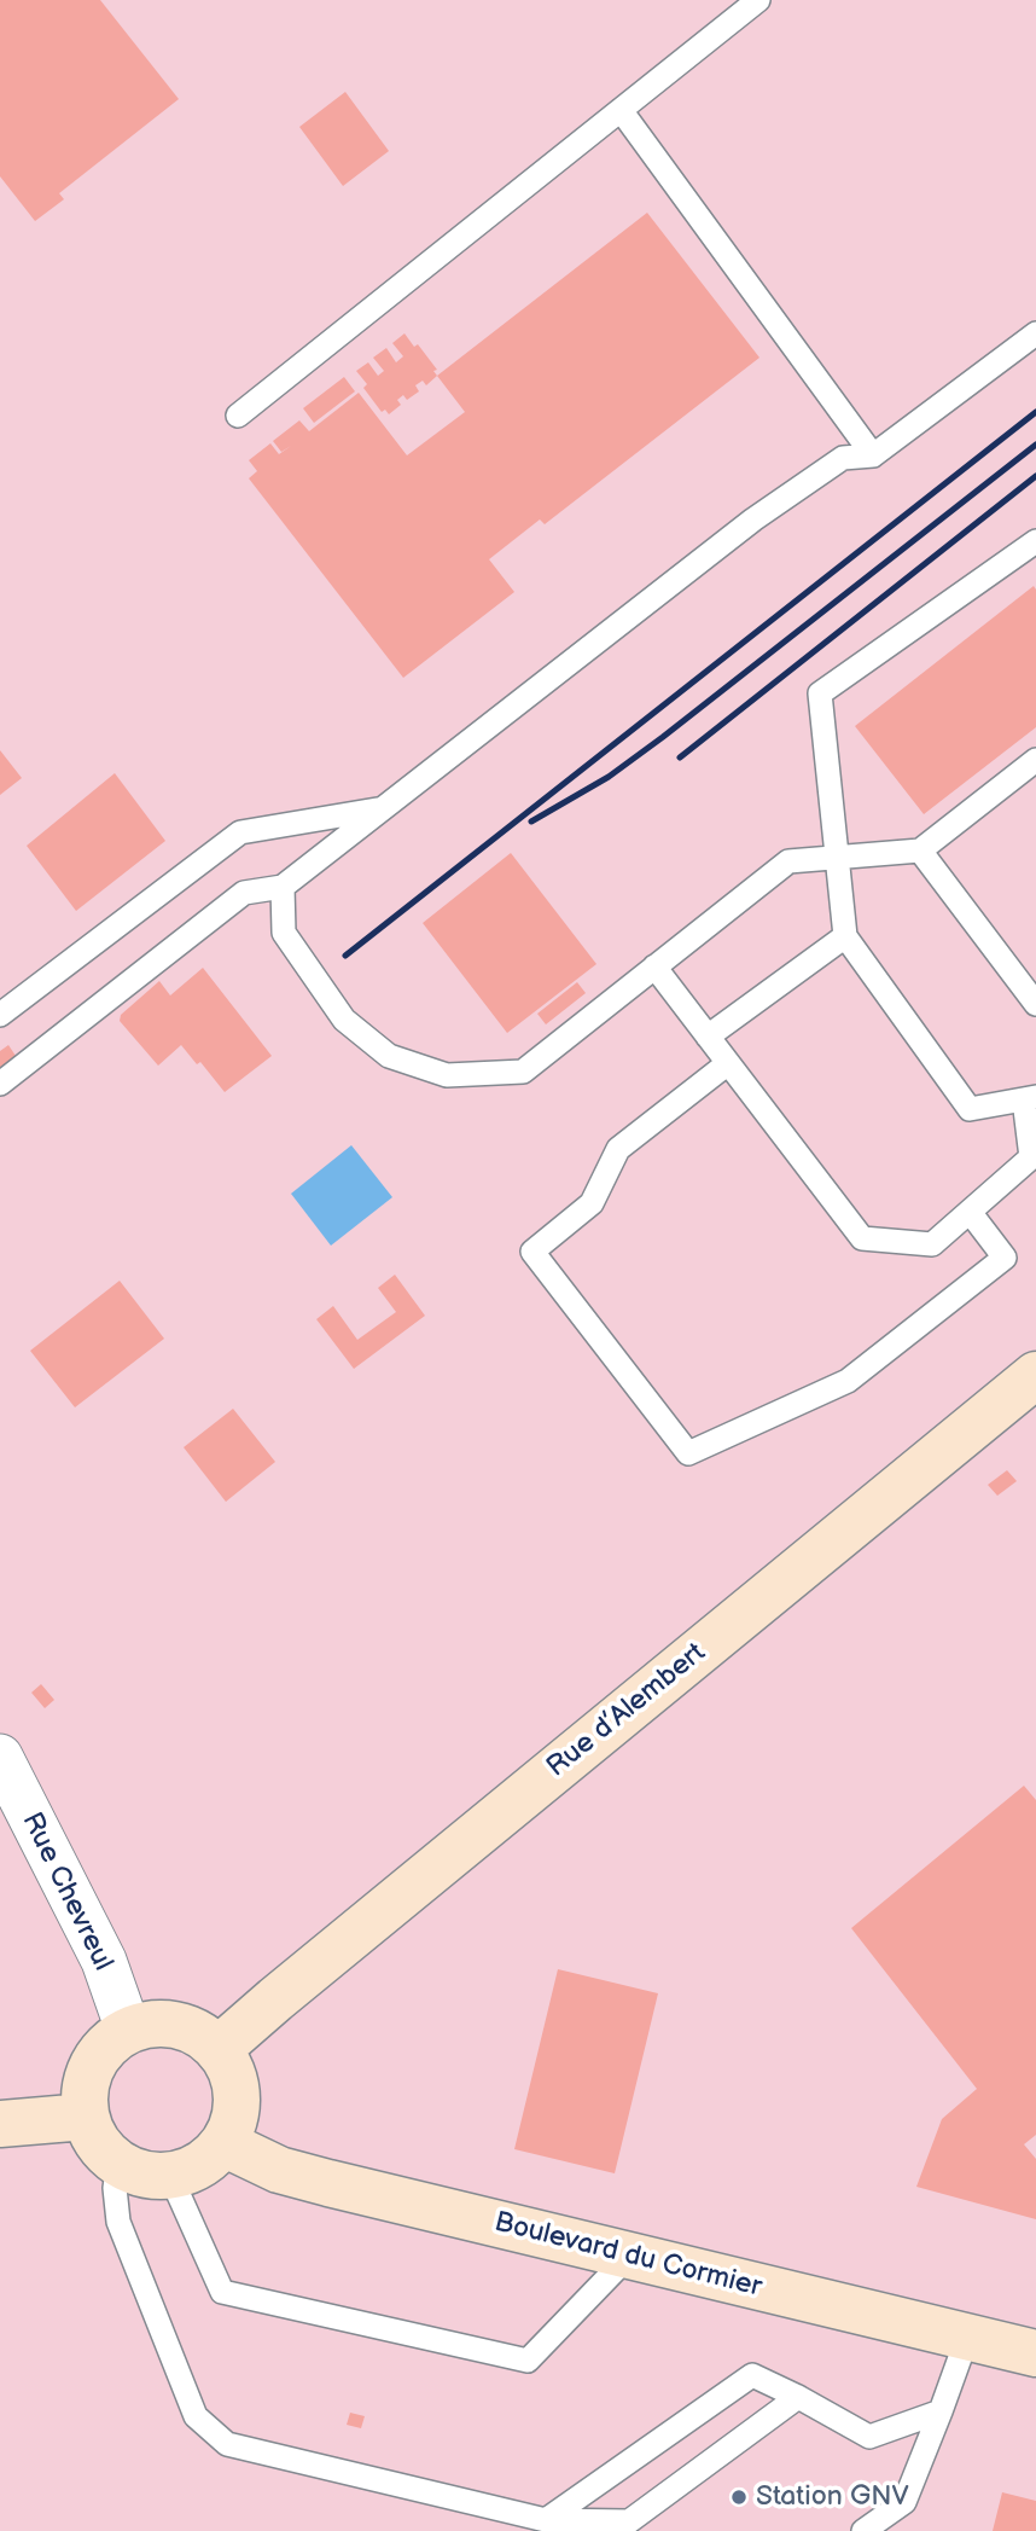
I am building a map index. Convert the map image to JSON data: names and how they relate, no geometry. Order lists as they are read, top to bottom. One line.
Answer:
{"streets":{"street":["Rue d’Alembert","Rue Chevreul","Boulevard du Cormier"]},"crossings":[["Rue d’Alembert","Rue Chevreul"],["Rue d’Alembert","Boulevard du Cormier"],["Rue Chevreul","Boulevard du Cormier"]],"places":["Station GNV"]}
